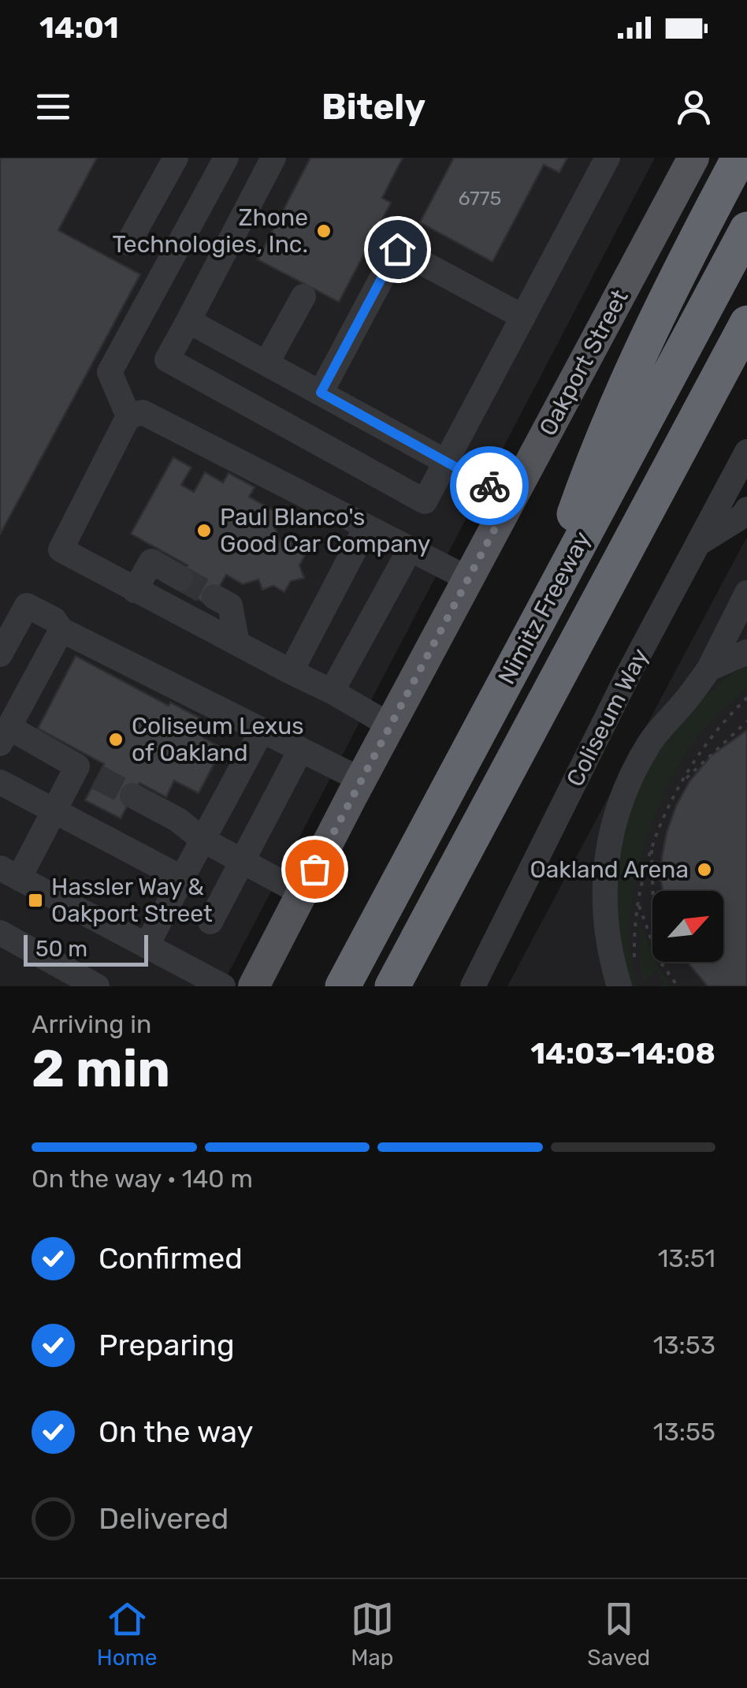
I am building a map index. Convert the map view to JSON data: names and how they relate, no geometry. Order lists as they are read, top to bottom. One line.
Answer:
{"streets":{"highway":["Nimitz Freeway"],"main road":["Oakport Street"],"street":["Coliseum Way"]},"places":{"other":["Zhone Technologies, Inc.","Paul Blanco's Good Car Company","Coliseum Lexus of Oakland","Oakland Arena"],"transit":["Hassler Way & Oakport Street"]},"house_numbers":["6775"],"scale_bar":"50 m","north":"top right","page":{"status":"14:01","header":"Bitely","scale":"50 m","heading":["2 min","Arriving in","14:03–14:08"],"bar":"On the way · 140 m","list":[["Confirmed","13:51"],["Preparing","13:53"],["On the way","13:55"],"Delivered"],"tabs":["Home","Map","Saved"]}}
